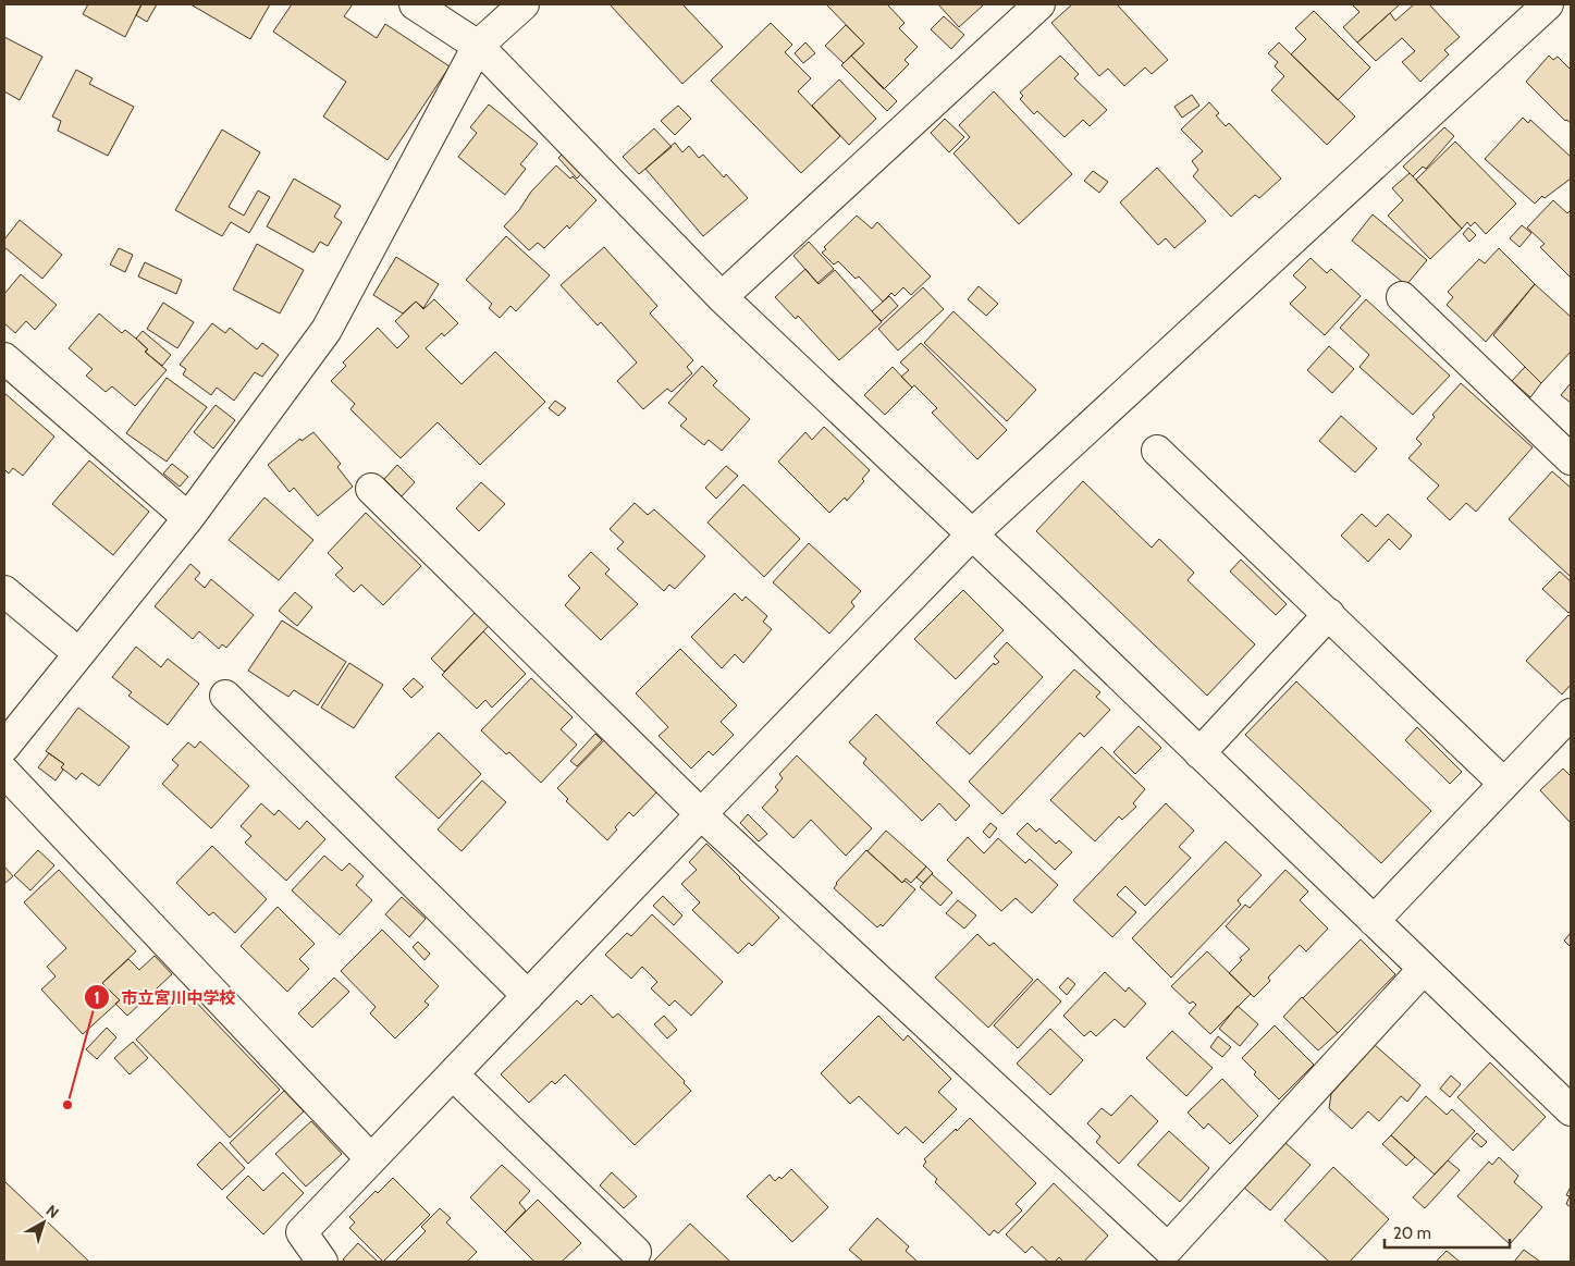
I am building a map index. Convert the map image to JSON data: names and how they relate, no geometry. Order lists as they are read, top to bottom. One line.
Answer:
{"places":["市立宮川中学校"],"scale_bar":"20 m","north":"top right"}
